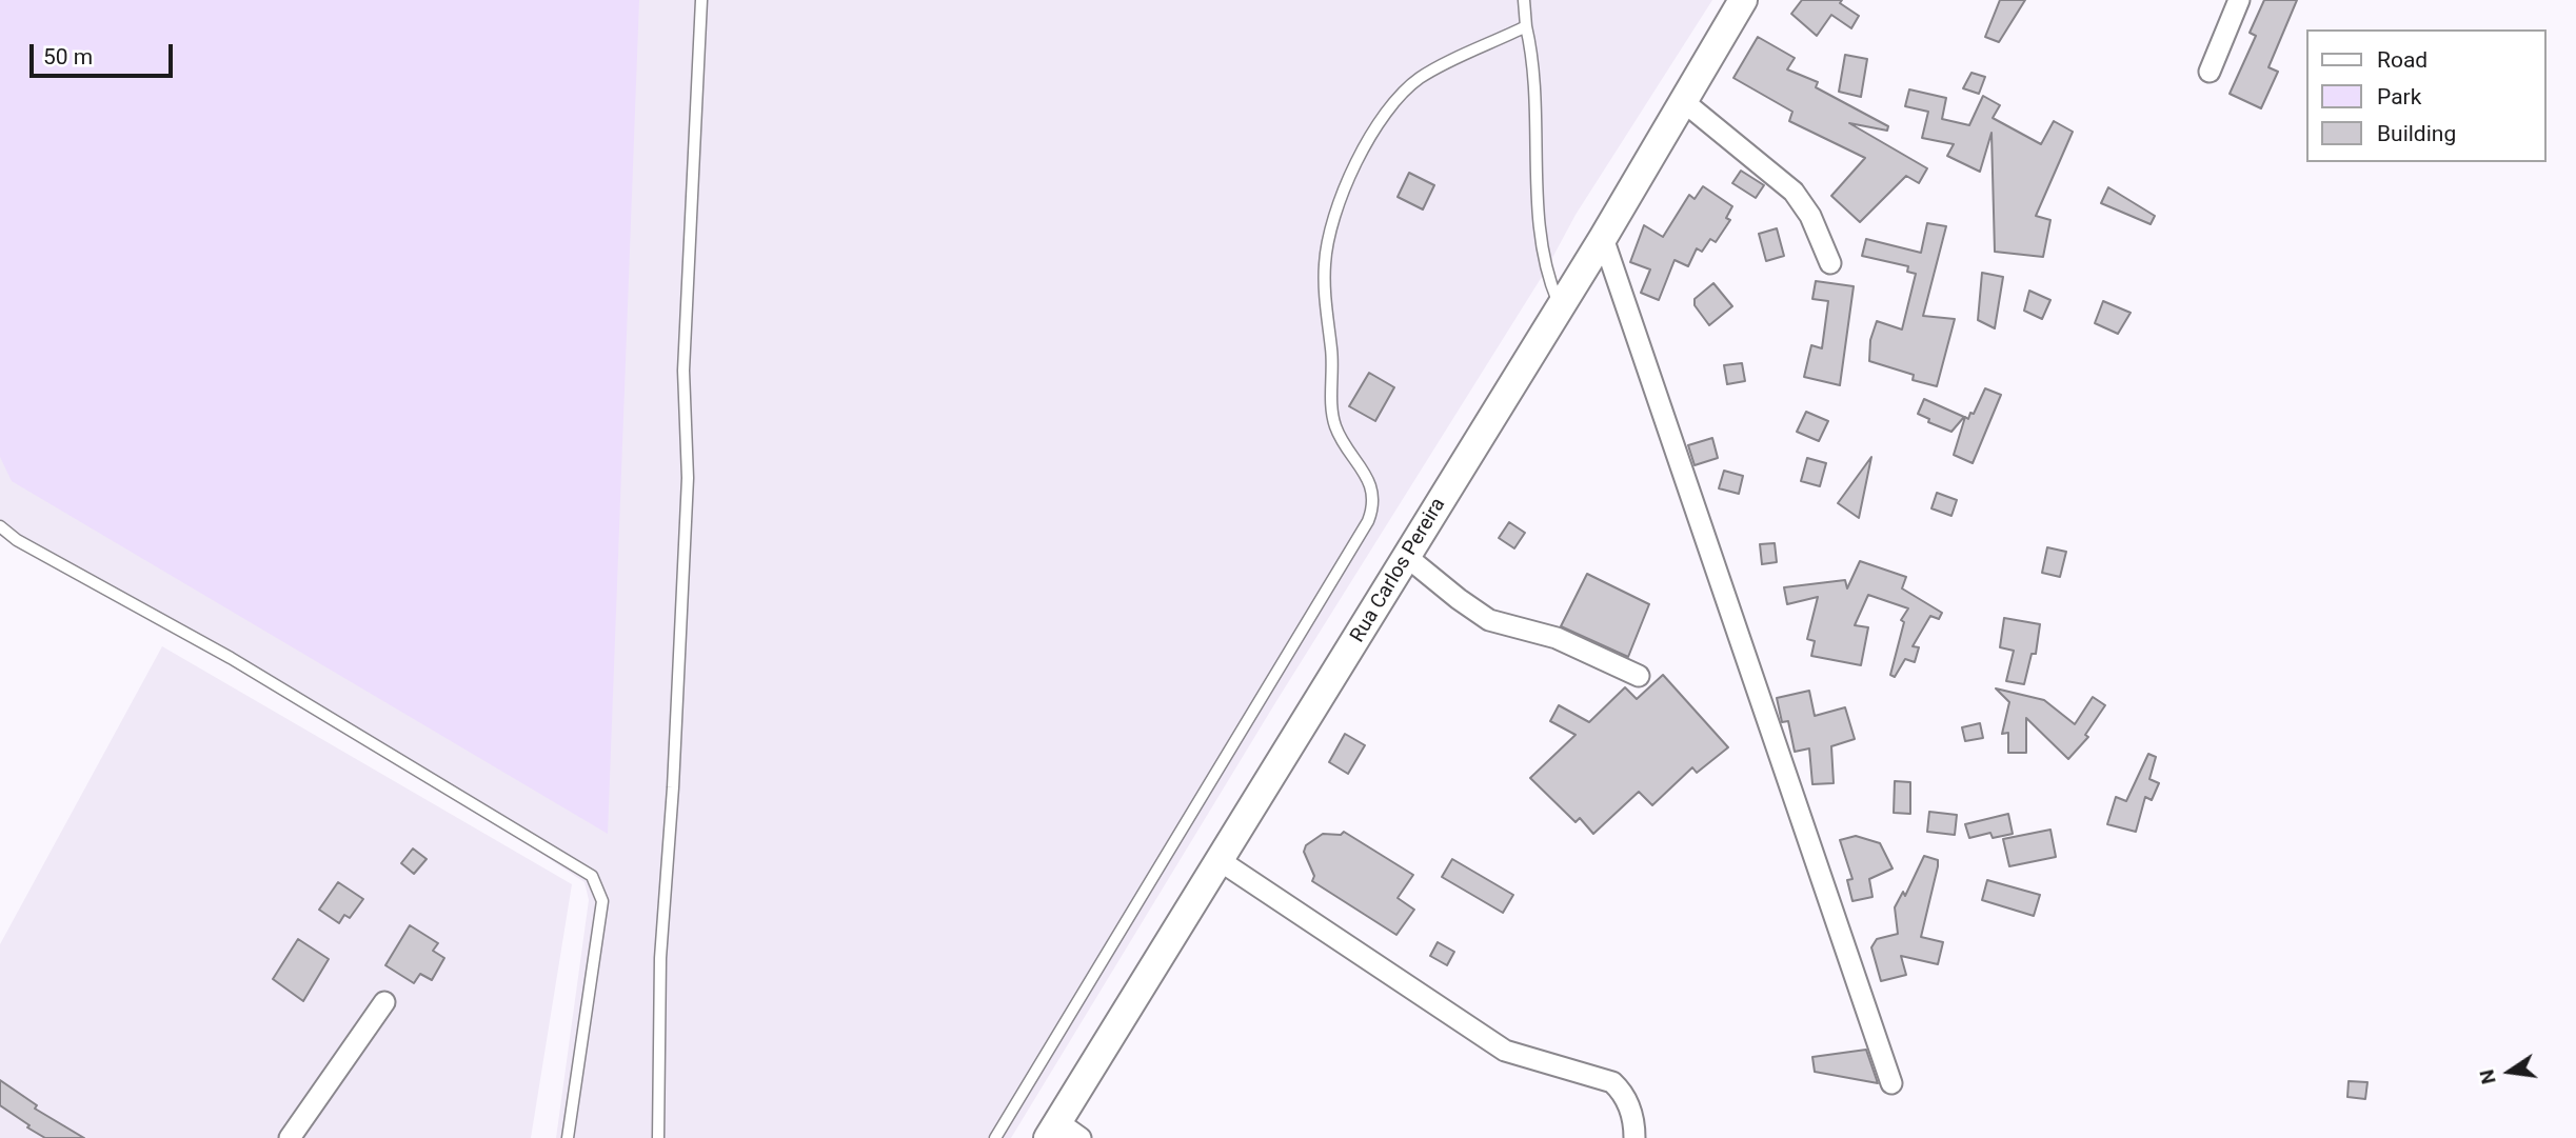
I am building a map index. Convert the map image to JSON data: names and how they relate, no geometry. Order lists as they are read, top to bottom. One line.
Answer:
{"streets":{"main road":["Rua Carlos Pereira"]},"legend":["Road","Park","Building"],"scale_bar":"50 m","north":"left"}
